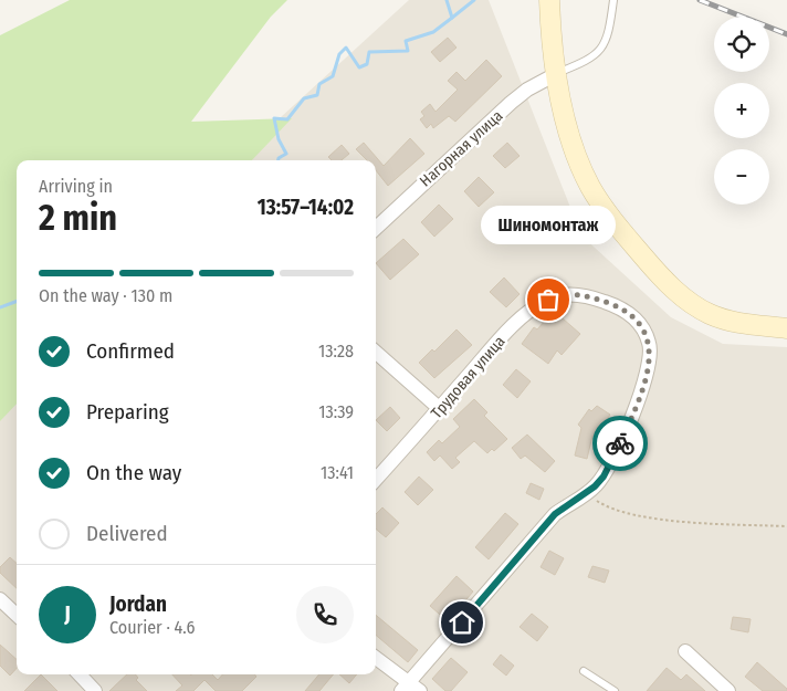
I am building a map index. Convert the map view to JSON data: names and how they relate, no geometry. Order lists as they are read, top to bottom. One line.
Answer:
{"streets":{"street":["Нагорная улица","Трудовая улица"]},"places":["Шиномонтаж"],"page":{"map_buttons":["+","−"],"heading":["2 min","Arriving in","13:57–14:02"],"panel":["Jordan","Courier · 4.6"],"bubble":"Шиномонтаж","bar":"On the way · 130 m","list":[["Confirmed","13:28"],["Preparing","13:39"],["On the way","13:41"],"Delivered"],"round":"J"}}
